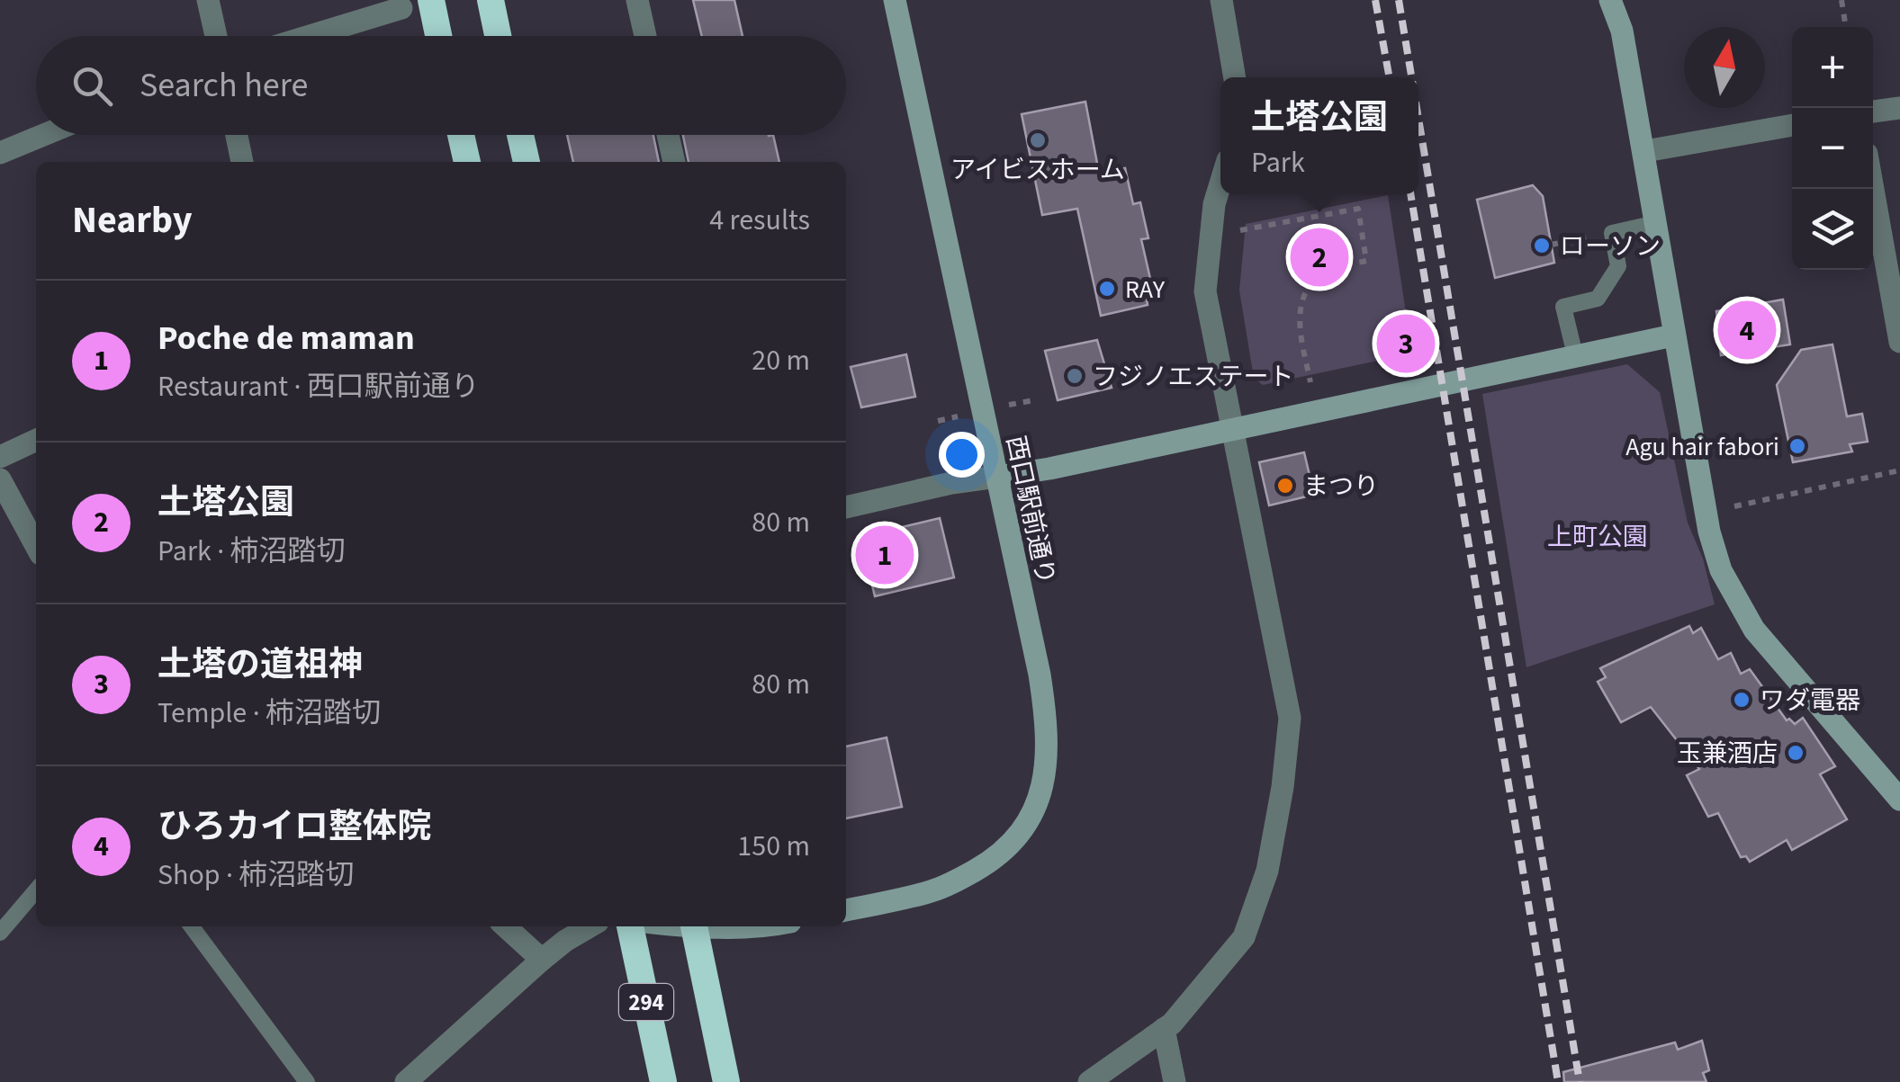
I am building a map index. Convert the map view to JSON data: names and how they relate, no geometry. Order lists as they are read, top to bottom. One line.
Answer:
{"streets":{"highway":["294"],"street":["西口駅前通り"]},"parks":["上町公園"],"places":["アイビスホーム","ローソン","RAY","フジノエステート","Agu hair fabori","まつり","ワダ電器","玉兼酒店"],"north":"top","page":{"map_buttons":["+","−"],"search":"Search here","popup":["土塔公園","Park"],"heading":["Nearby","4 results"],"pins":["2","4","3","1"],"list":[{"mark":"1","name":"Poche de maman","note":"Restaurant · 西口駅前通り","value":"20 m"},{"mark":"2","name":"土塔公園","note":"Park · 柿沼踏切","value":"80 m"},{"mark":"3","name":"土塔の道祖神","note":"Temple · 柿沼踏切","value":"80 m"},{"mark":"4","name":"ひろカイロ整体院","note":"Shop · 柿沼踏切","value":"150 m"}]}}
